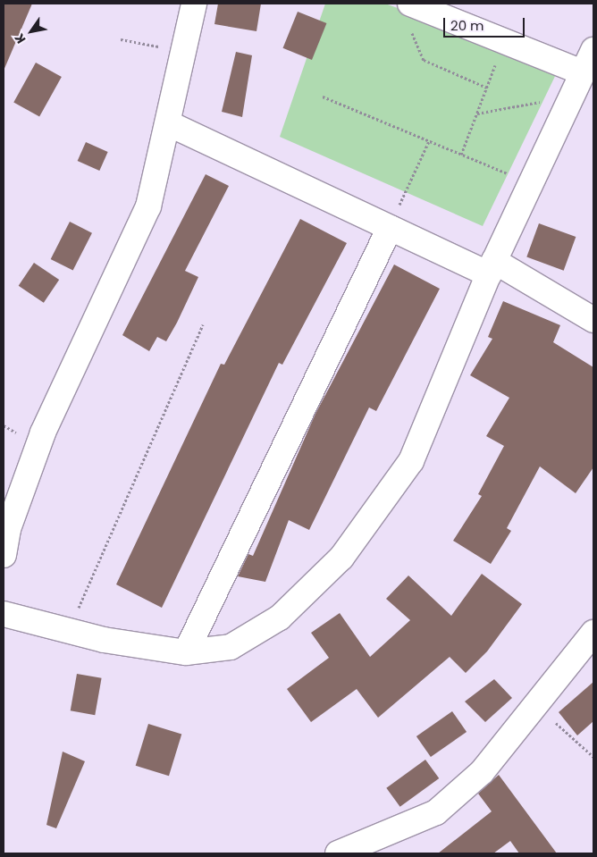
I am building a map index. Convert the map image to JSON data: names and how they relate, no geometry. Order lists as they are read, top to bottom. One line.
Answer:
{"scale_bar":"20 m","north":"bottom left"}
